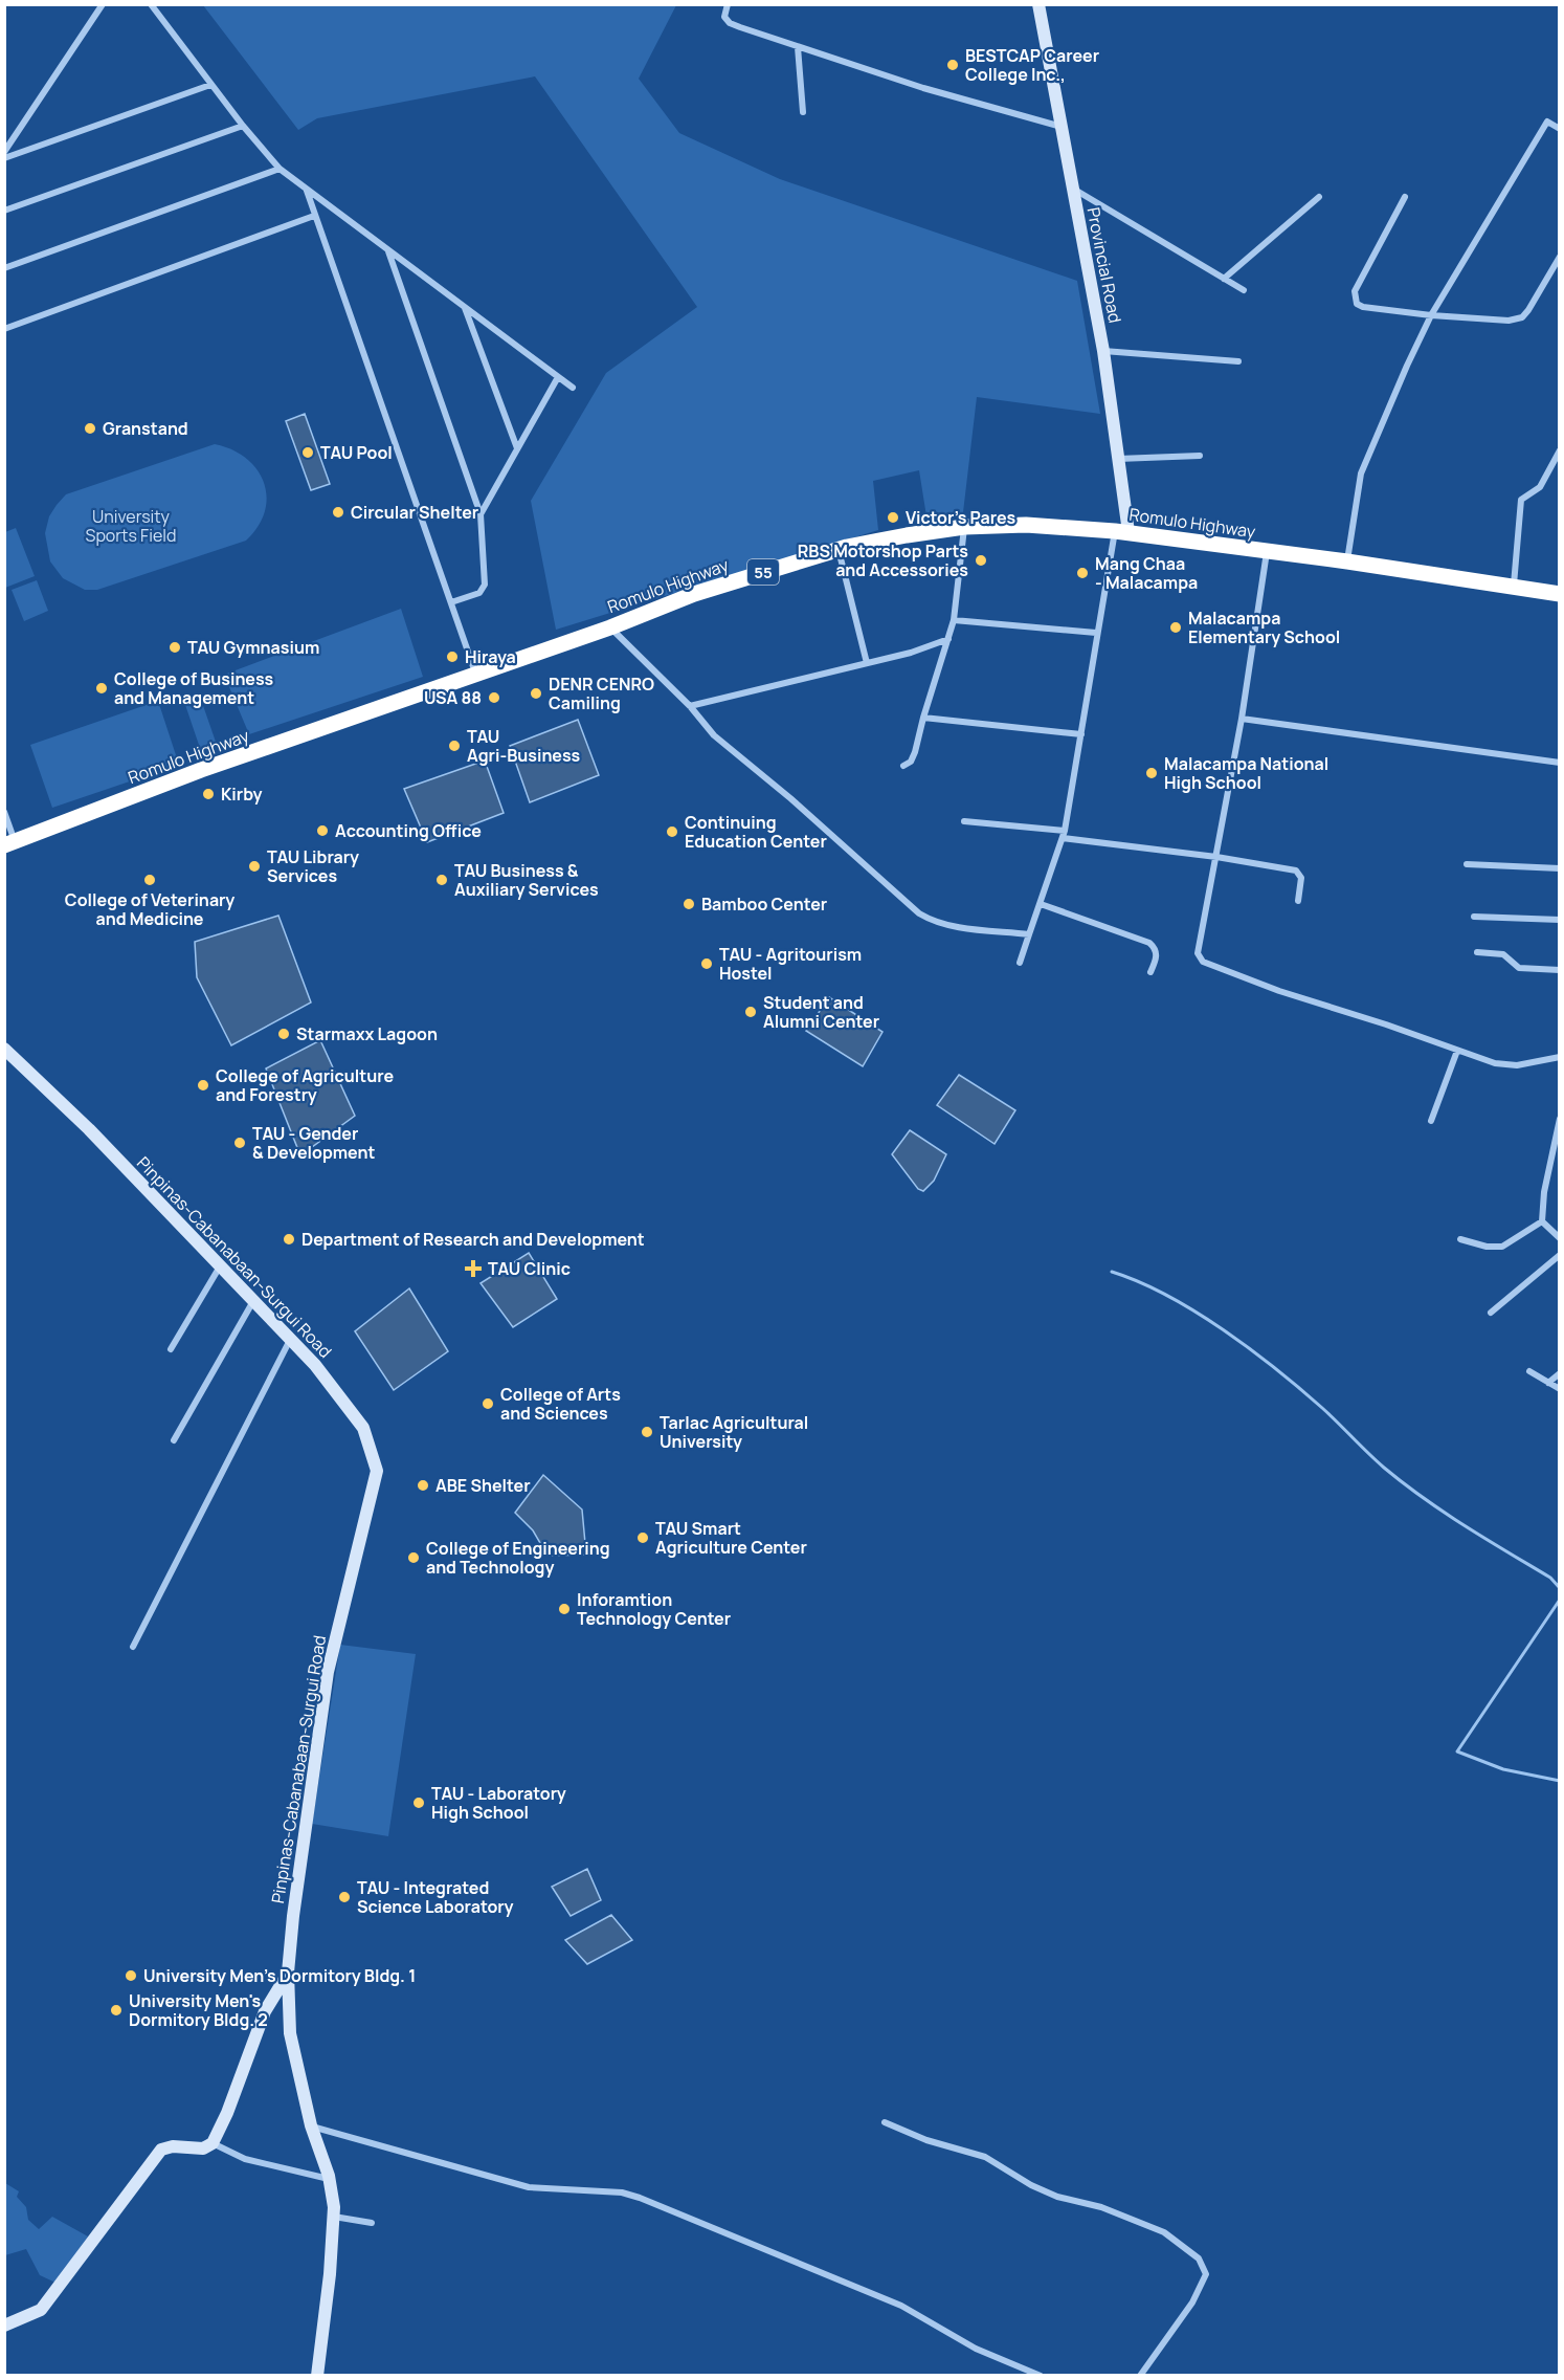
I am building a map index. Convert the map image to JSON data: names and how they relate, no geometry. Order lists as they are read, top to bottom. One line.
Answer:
{"streets":{"highway":["Romulo Highway","55"],"street":["Provincial Road","Pinpinas-Cabanabaan-Surgui Road"]},"crossings":[["Provincial Road","Romulo Highway"]],"parks":["University Sports Field"],"places":{"other":["BESTCAP Career College Inc.,","Granstand","TAU Pool","Circular Shelter","Victor's Pares","RBS Motorshop Parts and Accessories","Mang Chaa - Malacampa","Malacampa Elementary School","TAU Gymnasium","Hiraya","College of Business and Management","DENR CENRO Camiling","USA 88","TAU Agri-Business","Malacampa National High School","Kirby","Accounting Office","Continuing Education Center","TAU Library Services","College of Veterinary and Medicine","TAU Business & Auxiliary Services","Bamboo Center","TAU - Agritourism Hostel","Student and Alumni Center","Starmaxx Lagoon","College of Agriculture and Forestry","TAU - Gender & Development","Department of Research and Development","College of Arts and Sciences","Tarlac Agricultural University","ABE Shelter","TAU Smart Agriculture Center","College of Engineering and Technology","Inforamtion Technology Center","TAU - Laboratory High School","TAU - Integrated Science Laboratory","University Men's Dormitory Bldg. 1","University Men's Dormitory Bldg. 2"],"health":["TAU Clinic"]}}
